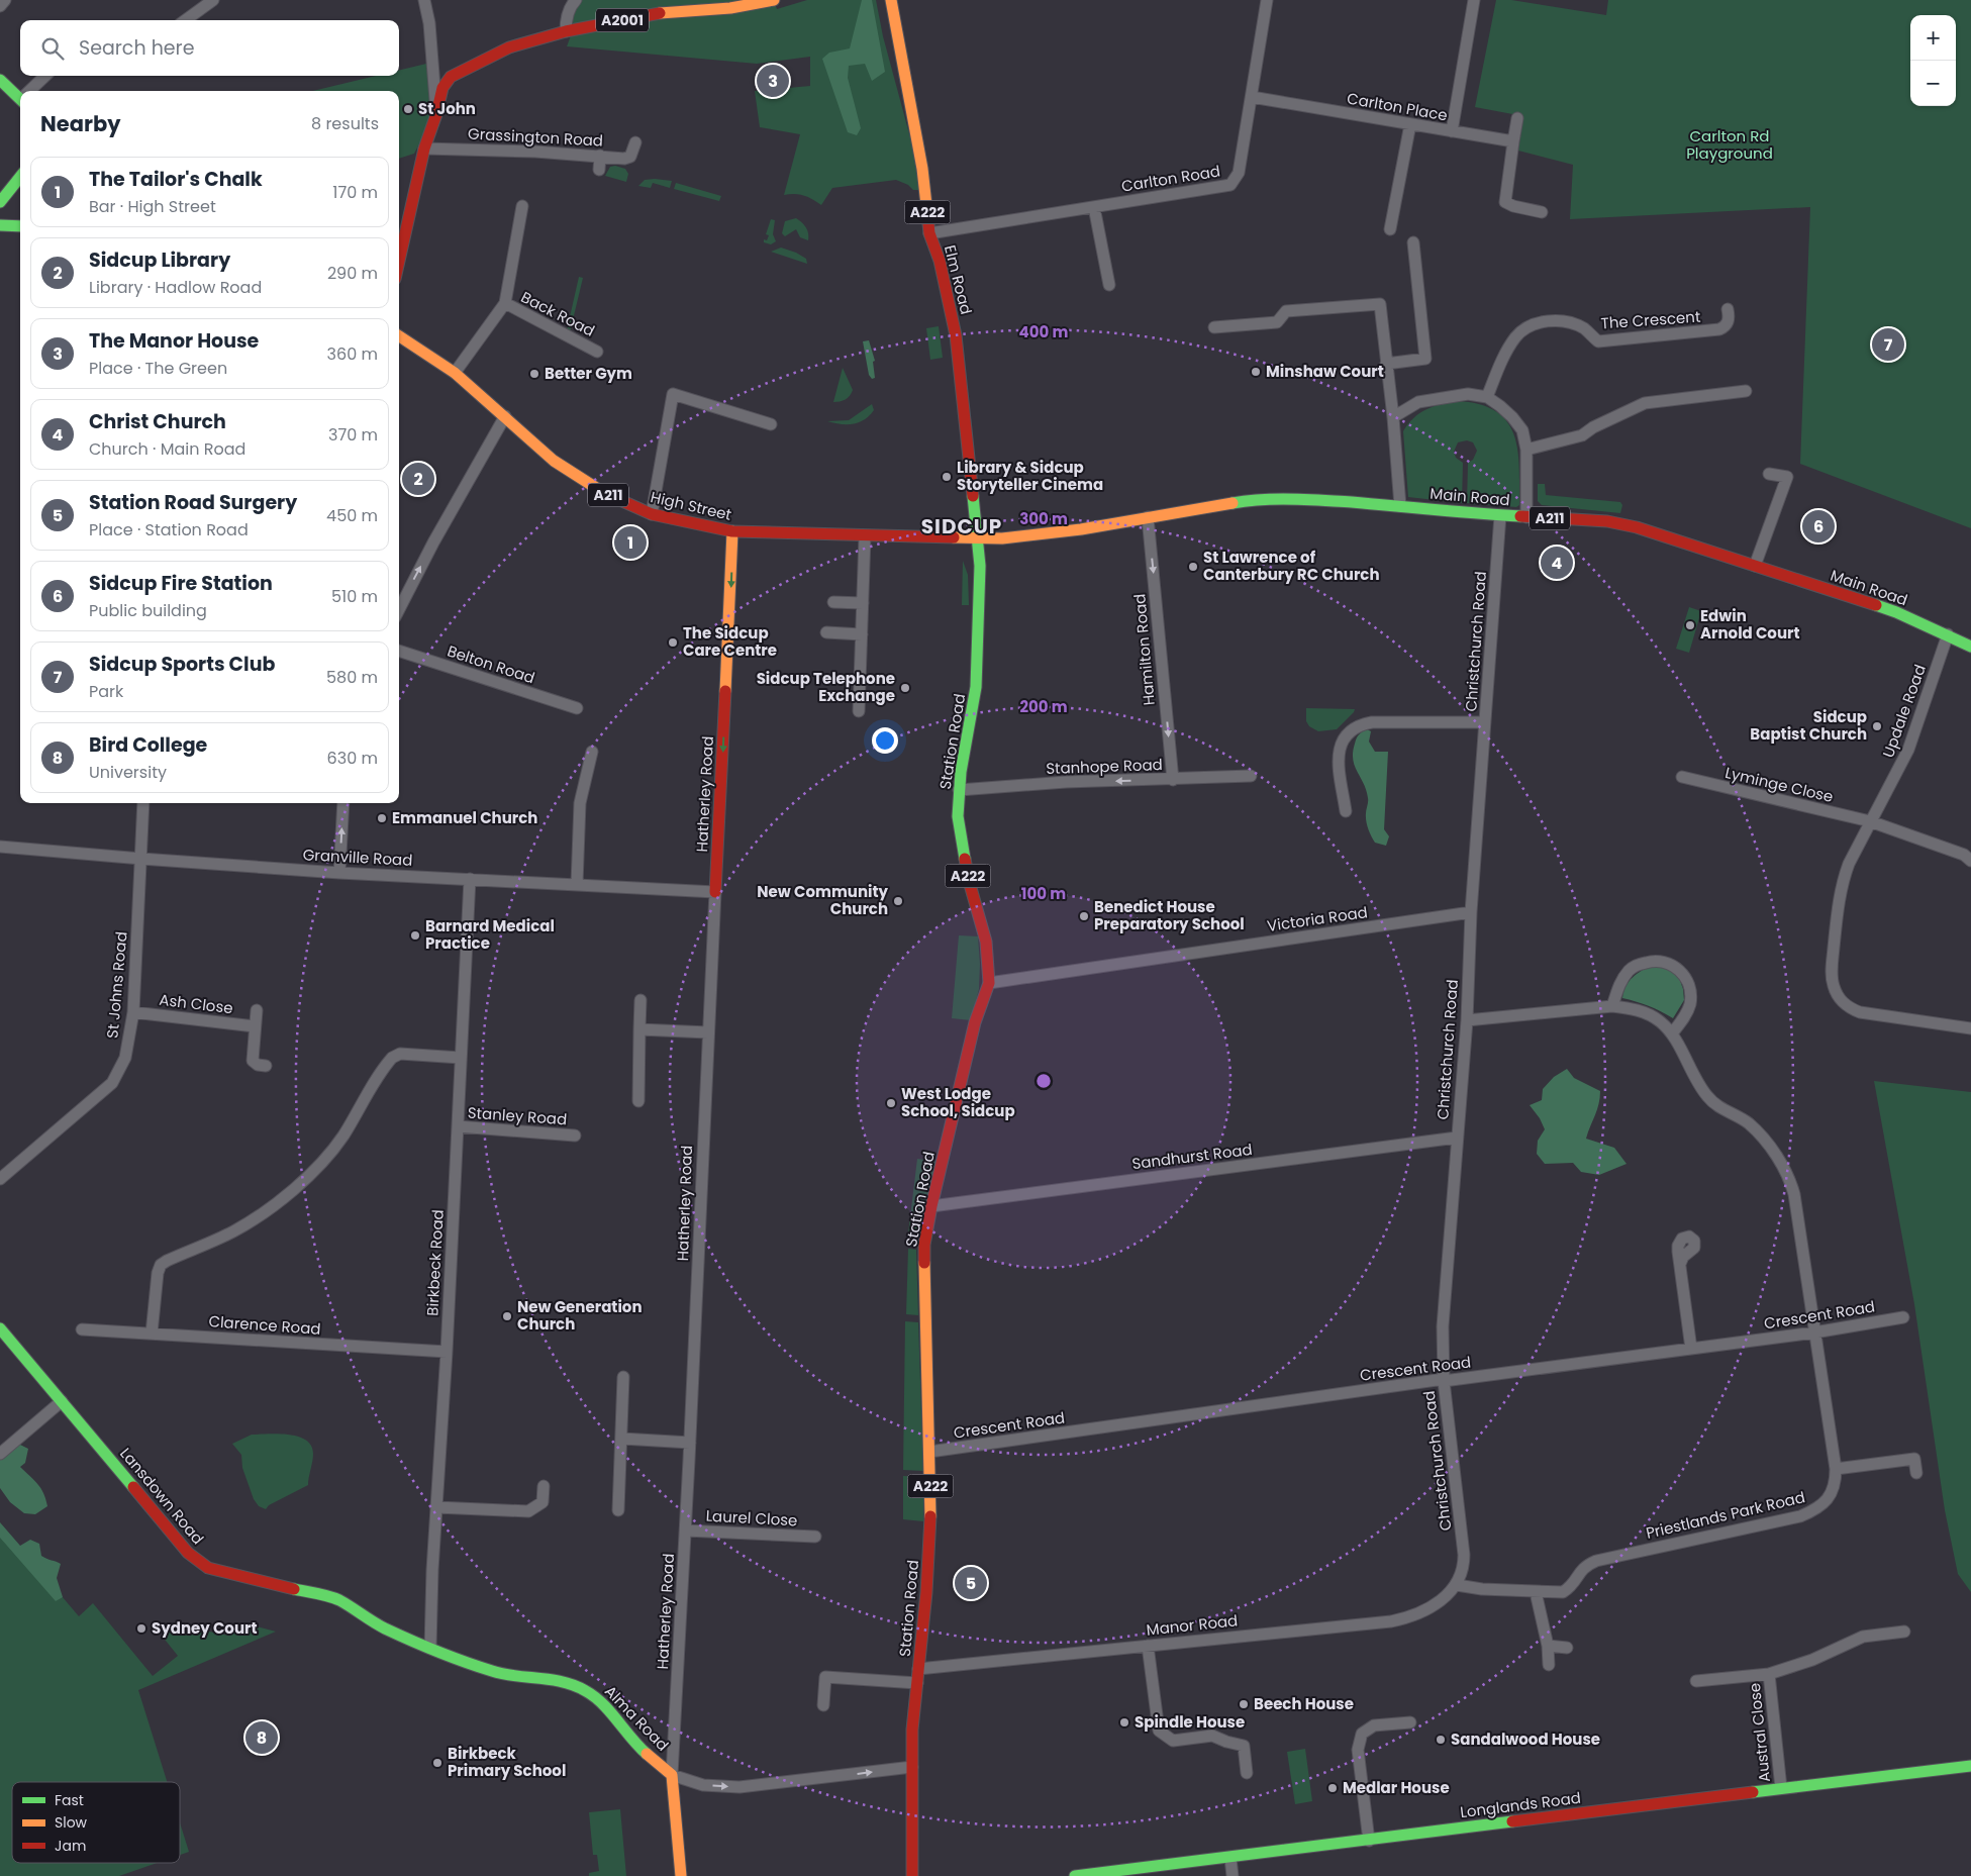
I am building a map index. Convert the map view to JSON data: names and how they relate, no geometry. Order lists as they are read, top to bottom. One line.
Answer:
{"streets":{"main road":["A2001","A222","Elm Road","A211","Main Road","High Street","Station Road","Hatherley Road","Lansdown Road","Alma Road","Longlands Road"],"street":["Carlton Place","Grassington Road","Carlton Road","Back Road","The Crescent","Christchurch Road","Hamilton Road","Belton Road","Updale Road","Stanhope Road","Lyminge Close","Granville Road","Victoria Road","St Johns Road","Ash Close","Stanley Road","Sandhurst Road","Birkbeck Road","Crescent Road","Clarence Road","Priestlands Park Road","Laurel Close","Manor Road","Austral Close"]},"crossings":[["A2001","Grassington Road"],["Carlton Place","Carlton Road"],["Carlton Road","Elm Road"],["Elm Road","Main Road"],["Elm Road","High Street"],["Elm Road","Station Road"],["The Crescent","Main Road"],["The Crescent","Christchurch Road"],["Main Road","High Street"],["Main Road","Christchurch Road"],["Main Road","Hamilton Road"],["Main Road","Updale Road"],["Main Road","Station Road"],["High Street","Station Road"],["High Street","Hatherley Road"],["Christchurch Road","Victoria Road"],["Christchurch Road","Sandhurst Road"],["Christchurch Road","Crescent Road"],["Christchurch Road","Priestlands Park Road"],["Christchurch Road","Manor Road"],["Hamilton Road","Stanhope Road"],["Updale Road","Lyminge Close"],["Station Road","Stanhope Road"],["Station Road","Victoria Road"],["Station Road","Sandhurst Road"],["Station Road","Crescent Road"],["Station Road","Manor Road"],["Station Road","Alma Road"],["Hatherley Road","Granville Road"],["Hatherley Road","Laurel Close"],["Hatherley Road","Alma Road"],["Granville Road","St Johns Road"],["Granville Road","Birkbeck Road"],["St Johns Road","Ash Close"],["Stanley Road","Birkbeck Road"],["Birkbeck Road","Clarence Road"],["Birkbeck Road","Lansdown Road"],["Birkbeck Road","Alma Road"],["Crescent Road","Priestlands Park Road"],["Lansdown Road","Alma Road"],["Priestlands Park Road","Manor Road"],["Austral Close","Longlands Road"]],"one_way":["Hamilton Road","Stanhope Road","Alma Road"],"districts":["SIDCUP"],"parks":["Carlton Rd Playground"],"places":["St John","Minshaw Court","Better Gym","Library & Sidcup Storyteller Cinema","St Lawrence of Canterbury RC Church","Edwin Arnold Court","The Sidcup Care Centre","Sidcup Telephone Exchange","Sidcup Baptist Church","Emmanuel Church","New Community Church","Benedict House Preparatory School","Barnard Medical Practice","West Lodge School, Sidcup","New Generation Church","Sydney Court","Beech House","Spindle House","Sandalwood House","Birkbeck Primary School","Medlar House"],"legend":["Fast","Slow","Jam"],"page":{"map_buttons":["+","−"],"search":"Search here","pins":["3","7","2","6","1","4","5","8"],"heading":["Nearby","8 results"],"list":[{"mark":"1","name":"The Tailor's Chalk","note":"Bar · High Street","value":"170 m"},{"mark":"2","name":"Sidcup Library","note":"Library · Hadlow Road","value":"290 m"},{"mark":"3","name":"The Manor House","note":"Place · The Green","value":"360 m"},{"mark":"4","name":"Christ Church","note":"Church · Main Road","value":"370 m"},{"mark":"5","name":"Station Road Surgery","note":"Place · Station Road","value":"450 m"},{"mark":"6","name":"Sidcup Fire Station","note":"Public building","value":"510 m"},{"mark":"7","name":"Sidcup Sports Club","note":"Park","value":"580 m"},{"mark":"8","name":"Bird College","note":"University","value":"630 m"}]},"rings":["400 m","300 m","200 m","100 m"]}
